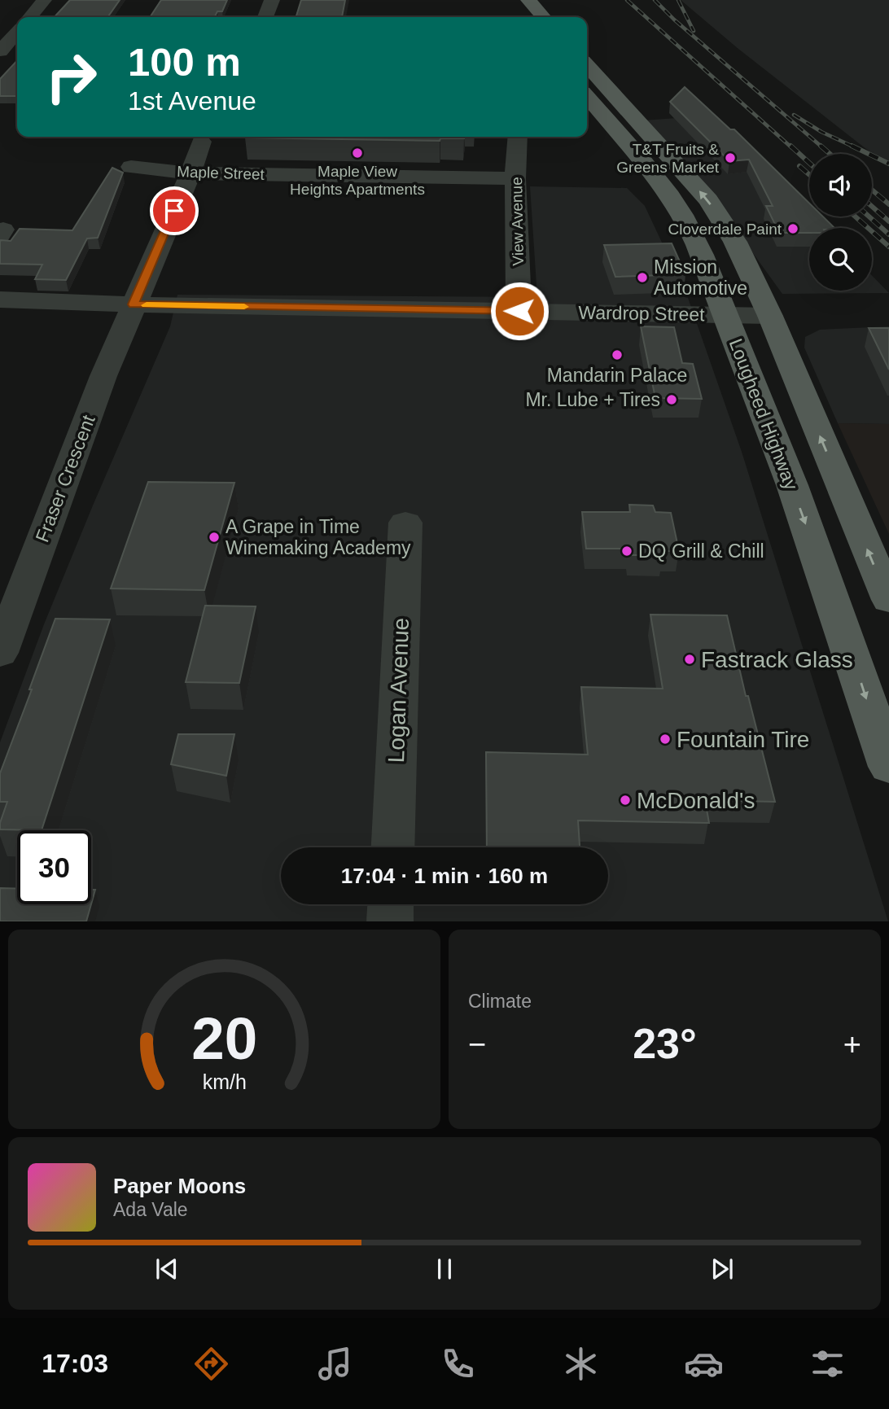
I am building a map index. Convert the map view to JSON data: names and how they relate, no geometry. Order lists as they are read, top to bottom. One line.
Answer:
{"streets":{"main road":["Lougheed Highway"],"street":["Maple Street","View Avenue","Wardrop Street","Fraser Crescent","Logan Avenue"]},"crossings":[["Maple Street","View Avenue"],["Maple Street","Fraser Crescent"],["View Avenue","Wardrop Street"],["Wardrop Street","Lougheed Highway"],["Wardrop Street","Fraser Crescent"]],"places":["Maple View Heights Apartments","T&T Fruits & Greens Market","Cloverdale Paint","Mission Automotive","Mandarin Palace","Mr. Lube + Tires","A Grape in Time Winemaking Academy","DQ Grill & Chill","Fastrack Glass","Fountain Tire","McDonald's"],"page":{"turn":["100 m","1st Avenue"],"limit":"30","trip":"17:04 · 1 min · 160 m","tile":"Climate","heat":["−","23°","+"],"song":["Paper Moons","Ada Vale"],"tabs":"17:03","gauge":["20","km/h"]}}
